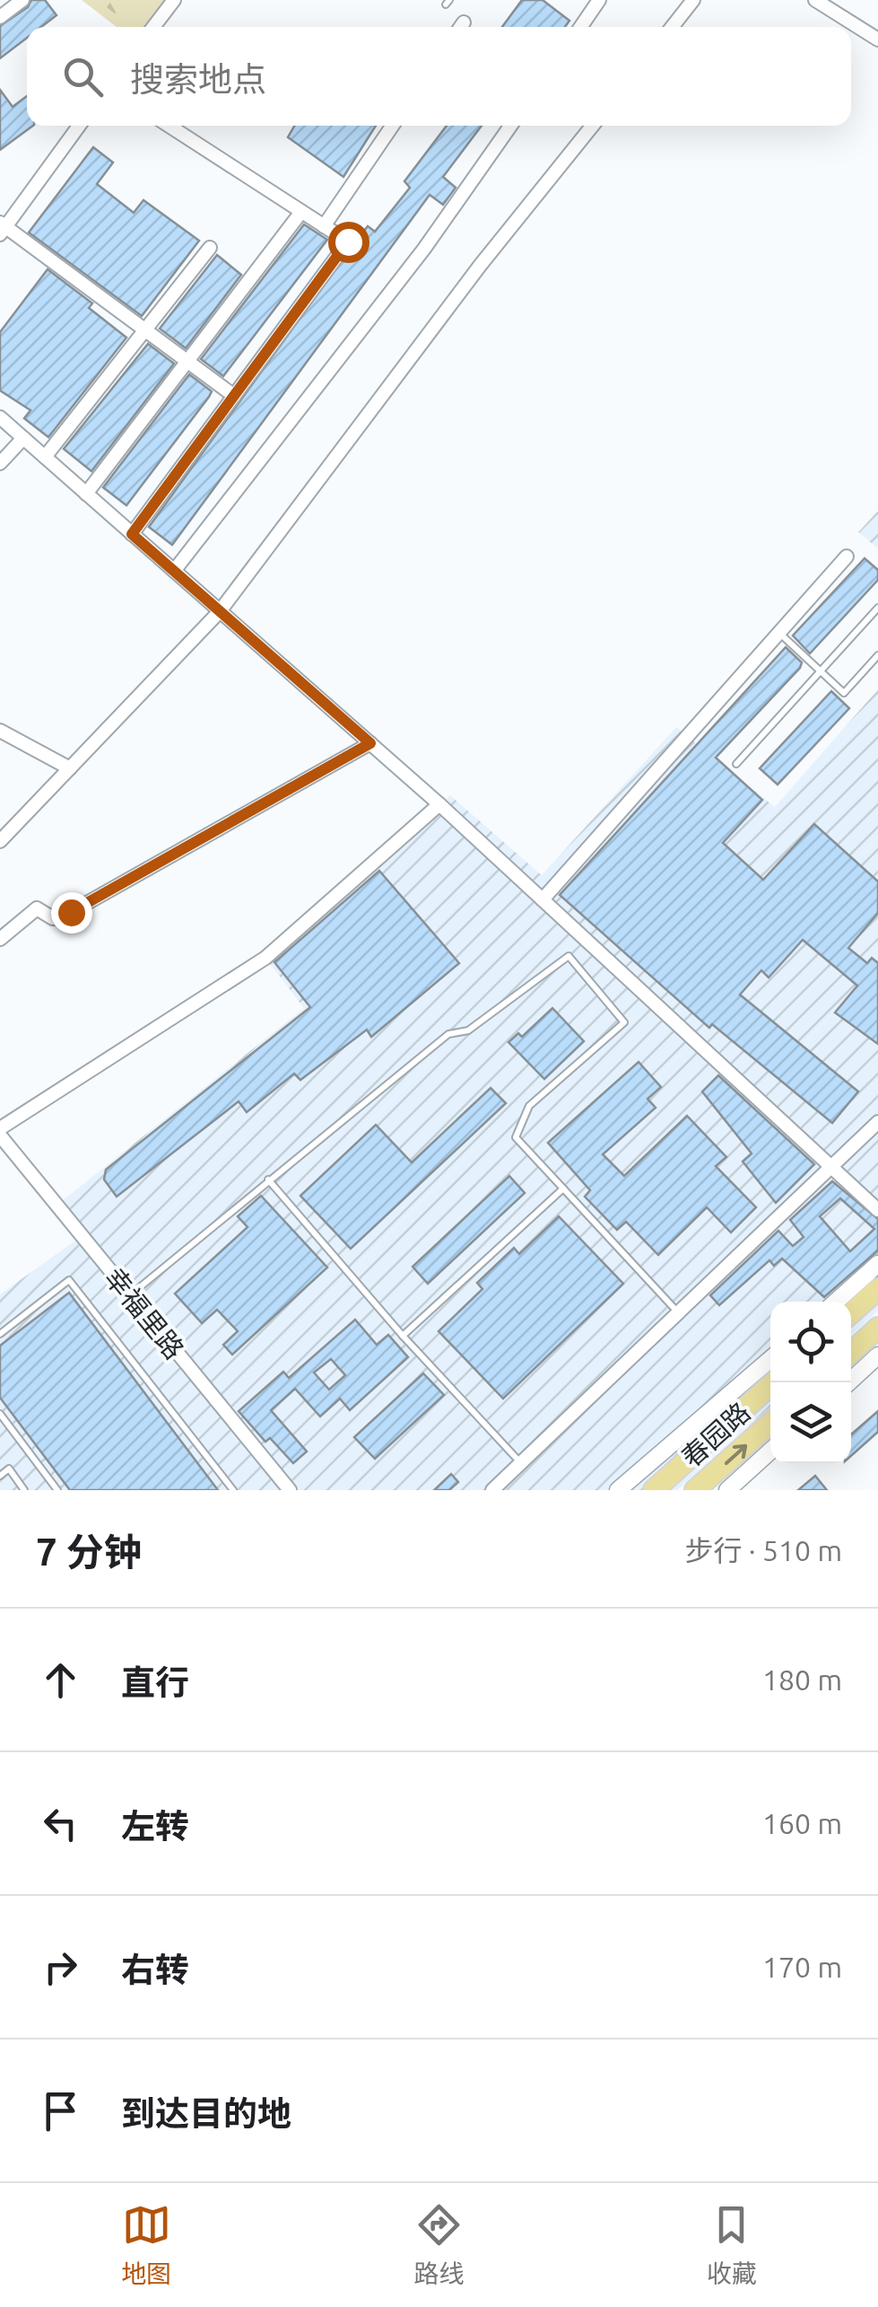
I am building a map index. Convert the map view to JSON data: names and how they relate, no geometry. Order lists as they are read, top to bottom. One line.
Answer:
{"streets":{"main road":["春园路"],"street":["幸福里路"]},"page":{"search":"搜索地点","heading":["7 分钟","步行 · 510 m"],"list":[["直行","180 m"],["左转","160 m"],["右转","170 m"],"到达目的地"],"nav":["地图","路线","收藏"]}}
